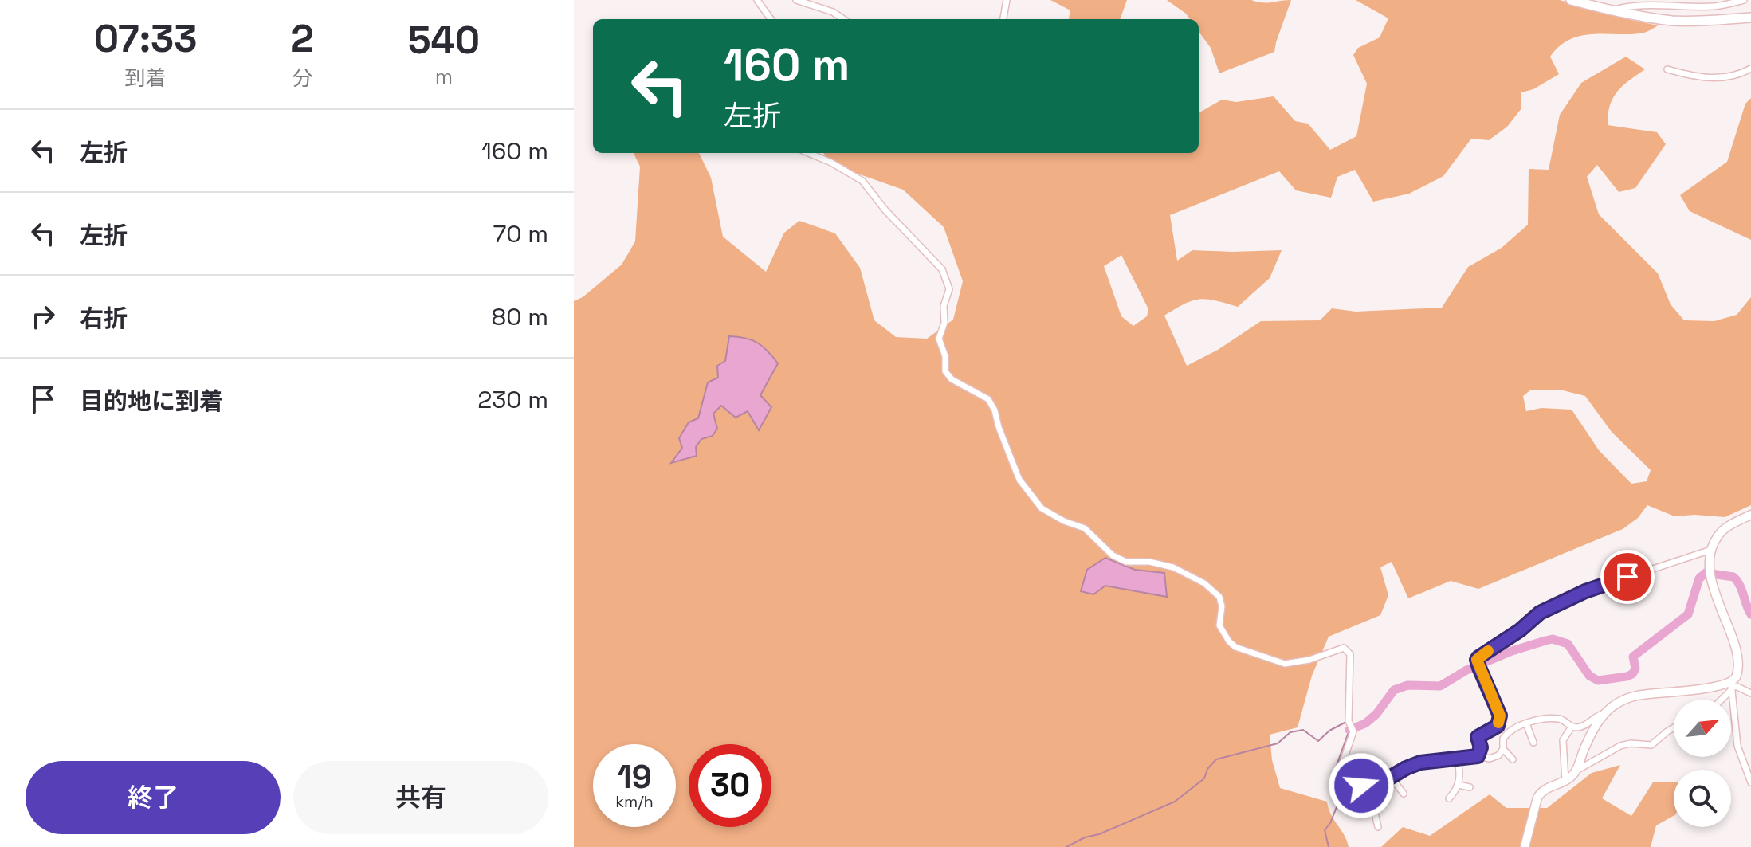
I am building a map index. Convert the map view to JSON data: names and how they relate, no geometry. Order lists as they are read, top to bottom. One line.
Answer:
{"north":"top right","page":{"eta":["07:33","到着","2","分","540","m"],"turn":["160 m","左折"],"list":[{"name":"左折","value":"160 m"},{"name":"左折","value":"70 m"},{"name":"右折","value":"80 m"},{"name":"目的地に到着","value":"230 m"}],"speed":"19 km/h","limit":"30","buttons":["終了","共有"]}}
